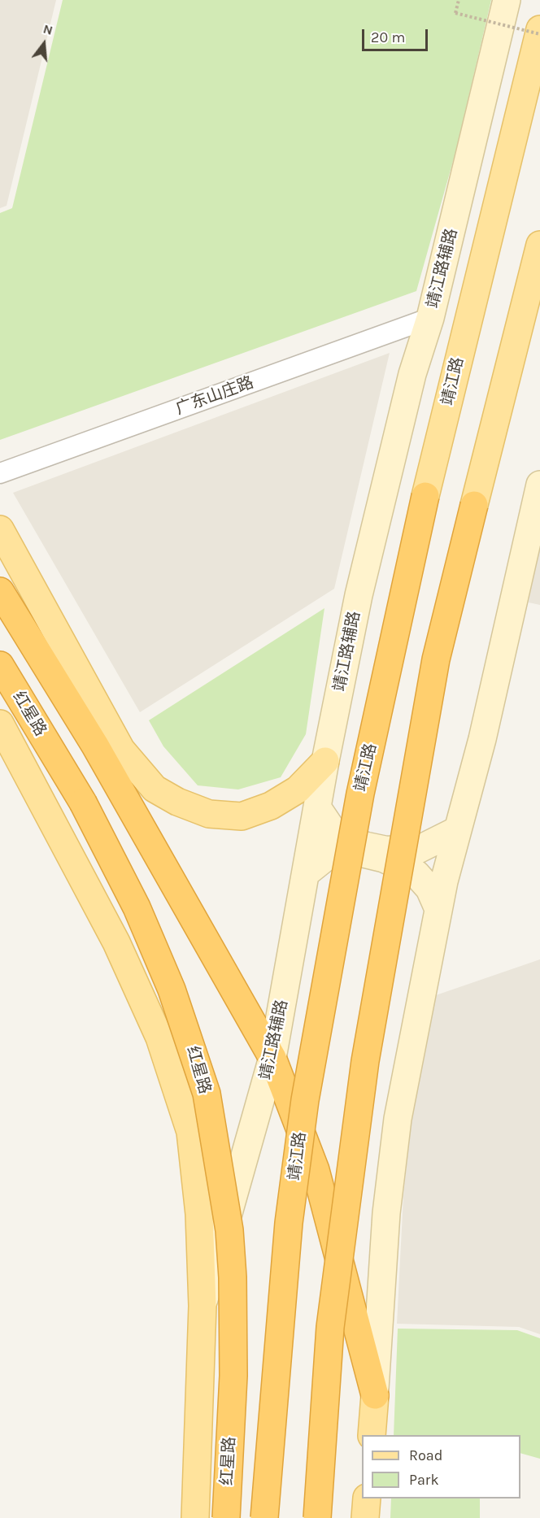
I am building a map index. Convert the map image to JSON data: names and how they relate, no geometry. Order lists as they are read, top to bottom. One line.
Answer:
{"streets":{"highway":["靖江路","红星路"],"street":["靖江路辅路","广东山庄路"]},"crossings":[["靖江路辅路","广东山庄路"]],"legend":["Road","Park"],"scale_bar":"20 m","north":"top"}
